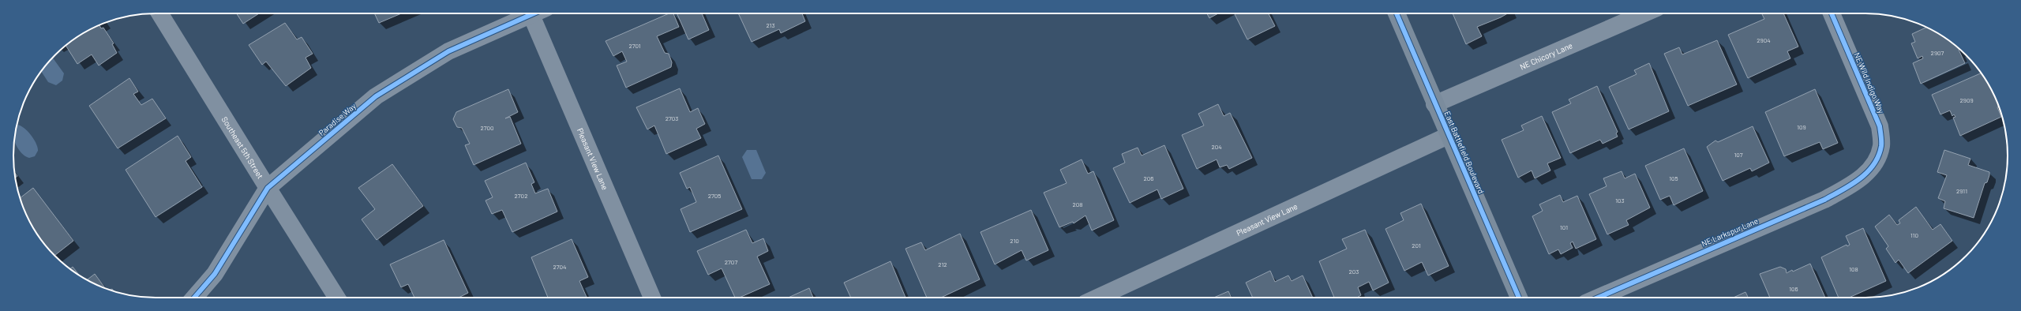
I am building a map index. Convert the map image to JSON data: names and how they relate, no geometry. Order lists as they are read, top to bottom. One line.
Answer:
{"streets":{"street":["NE Chicory Lane","NE Wild Indigo Way","Paradise Way","Southeast 5th Street","East Battlefield Boulevard","Pleasant View Lane","NE Larkspur Lane"]},"crossings":[["NE Chicory Lane","East Battlefield Boulevard"],["NE Wild Indigo Way","NE Larkspur Lane"],["Paradise Way","Southeast 5th Street"],["East Battlefield Boulevard","Pleasant View Lane"]],"house_numbers":["213","2904","2701","2907","2909","2703","109","2700","204","107","206","105","2911","2702","2705","103","208","101","110","210","201","2707","212","2704","108","203","106"]}
